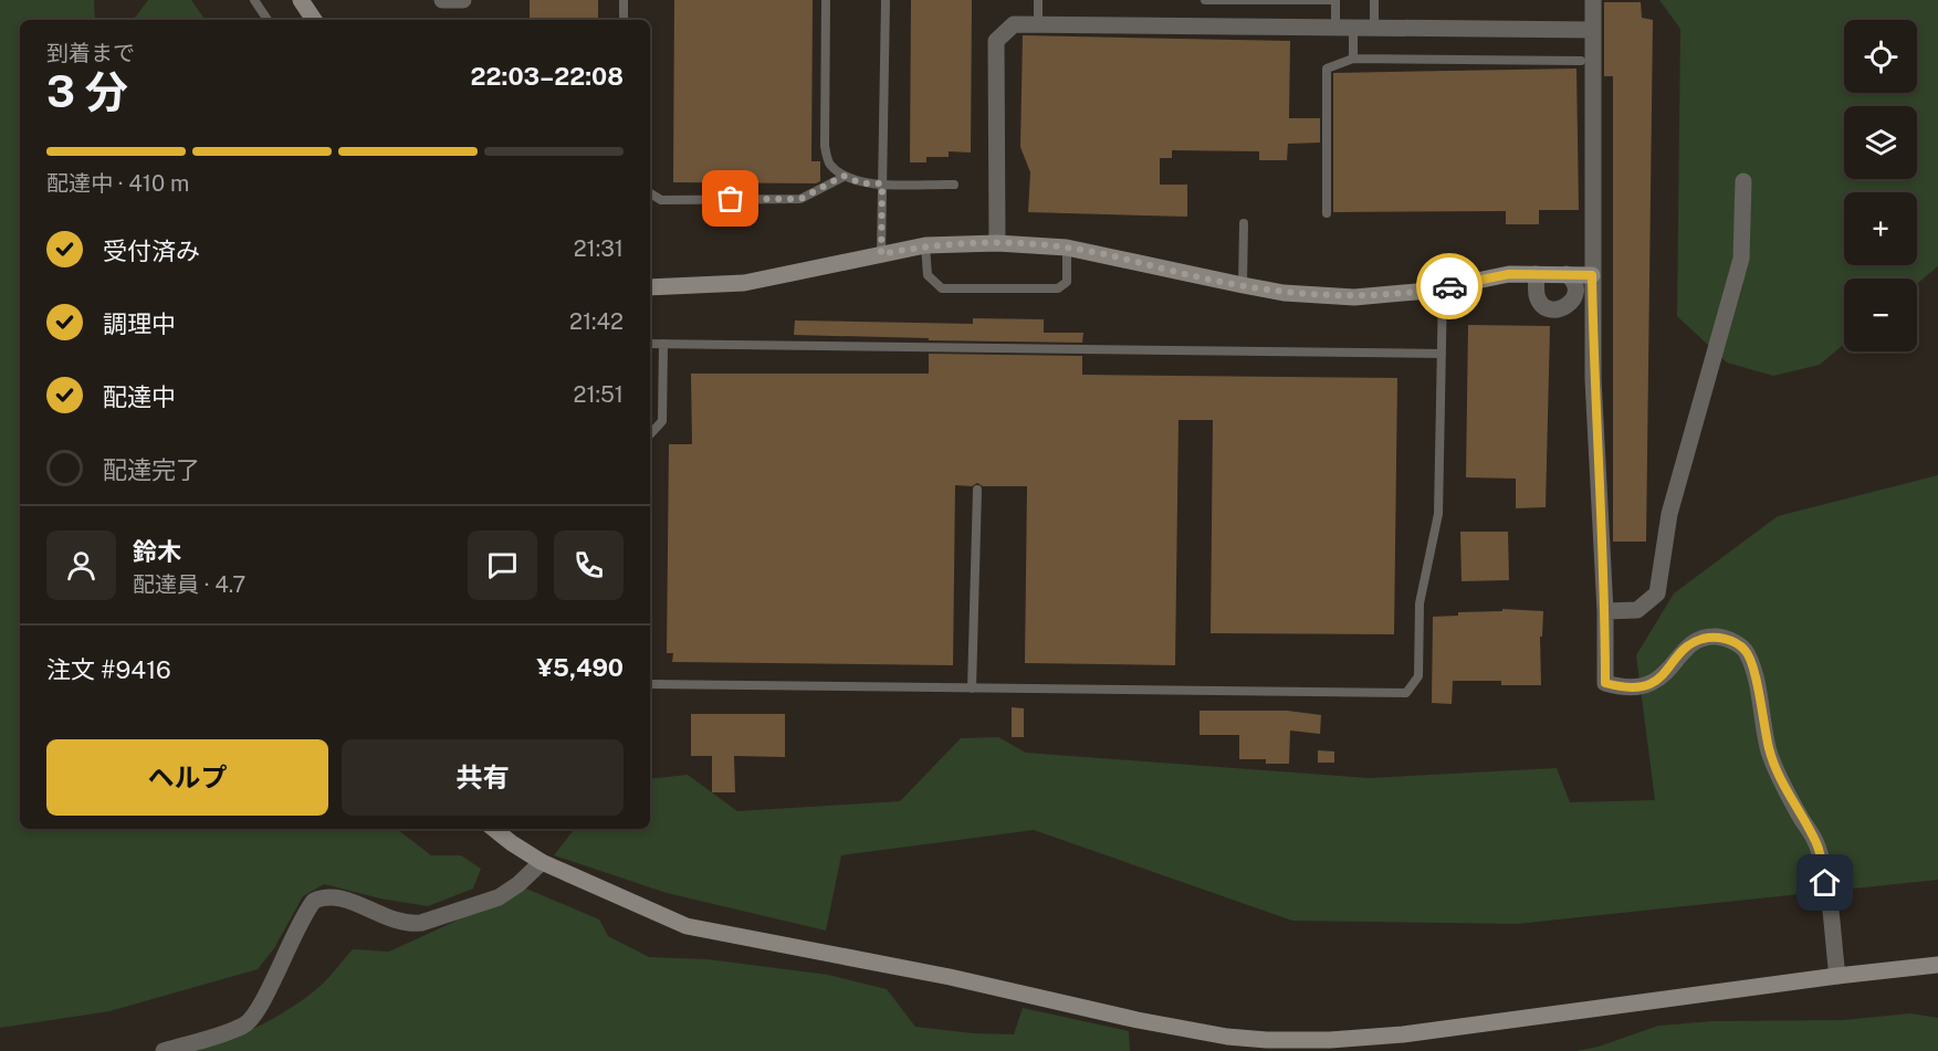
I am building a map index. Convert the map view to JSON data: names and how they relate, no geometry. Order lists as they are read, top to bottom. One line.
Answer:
{"page":{"map_buttons":["+","−"],"heading":["3 分","到着まで","22:03–22:08"],"panel":["鈴木","配達員 · 4.7","注文 #9416","¥5,490"],"bar":"配達中 · 410 m","list":[["受付済み","21:31"],["調理中","21:42"],["配達中","21:51"],"配達完了"],"buttons":["ヘルプ","共有"]}}
